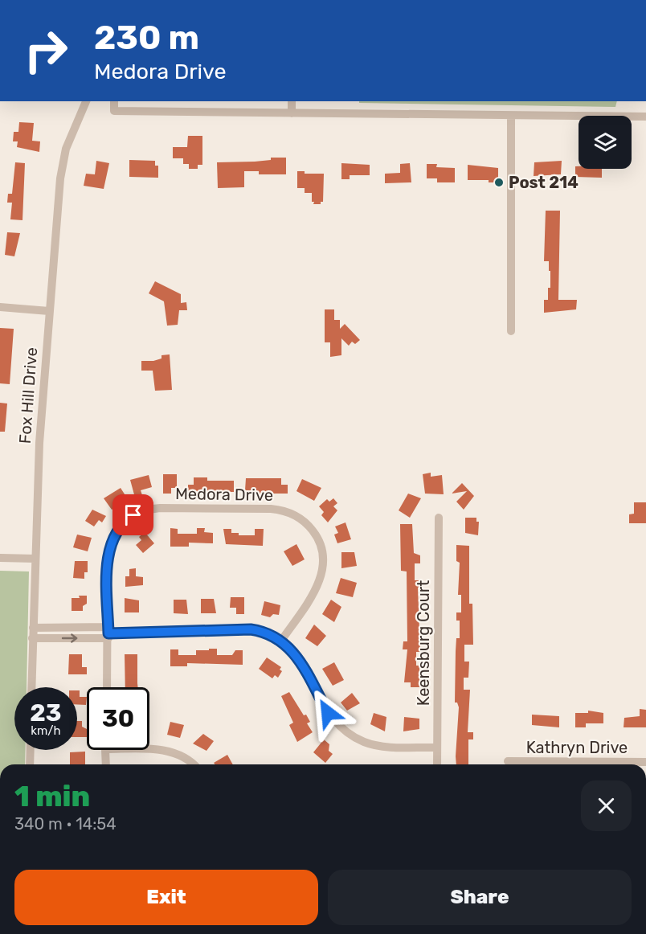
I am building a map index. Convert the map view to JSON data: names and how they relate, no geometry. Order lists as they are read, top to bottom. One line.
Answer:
{"streets":{"street":["Fox Hill Drive","Medora Drive","Keensburg Court","Kathryn Drive"]},"places":["Post 214"],"page":{"turn":["230 m","Medora Drive"],"speed":"23 km/h","limit":"30","heading":["1 min","340 m · 14:54"],"buttons":["Exit","Share"]}}
